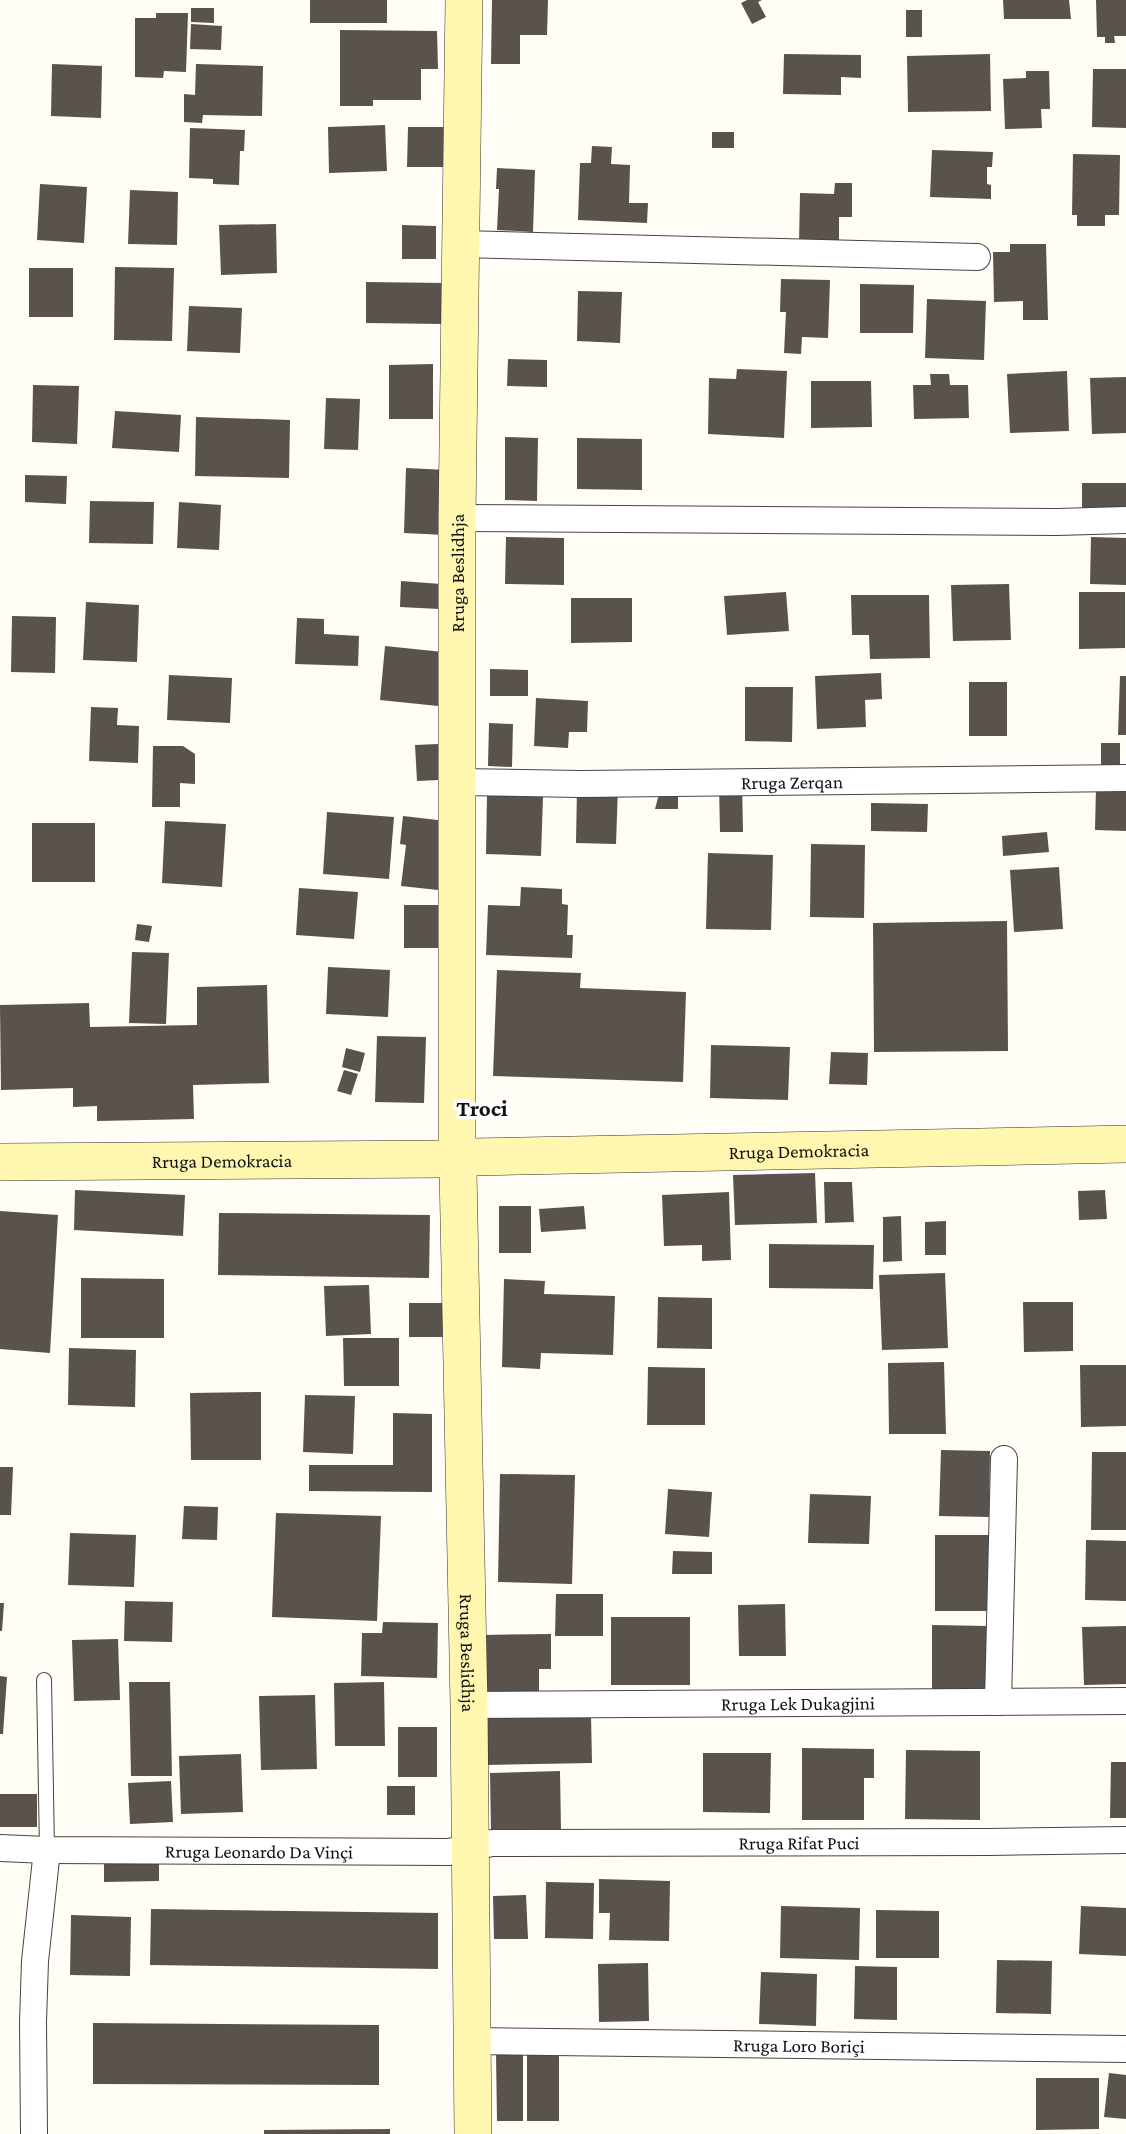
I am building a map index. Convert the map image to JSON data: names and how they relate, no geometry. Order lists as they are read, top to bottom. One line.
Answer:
{"streets":{"main road":["Rruga Beslidhja","Rruga Demokracia"],"street":["Rruga Zerqan","Rruga Lek Dukagjini","Rruga Rifat Puci","Rruga Leonardo Da Vinçi","Rruga Loro Boriçi"]},"crossings":[["Rruga Beslidhja","Rruga Zerqan"],["Rruga Beslidhja","Rruga Demokracia"],["Rruga Beslidhja","Rruga Lek Dukagjini"],["Rruga Beslidhja","Rruga Rifat Puci"],["Rruga Beslidhja","Rruga Leonardo Da Vinçi"],["Rruga Beslidhja","Rruga Loro Boriçi"],["Rruga Rifat Puci","Rruga Leonardo Da Vinçi"]],"districts":["Troci"]}
